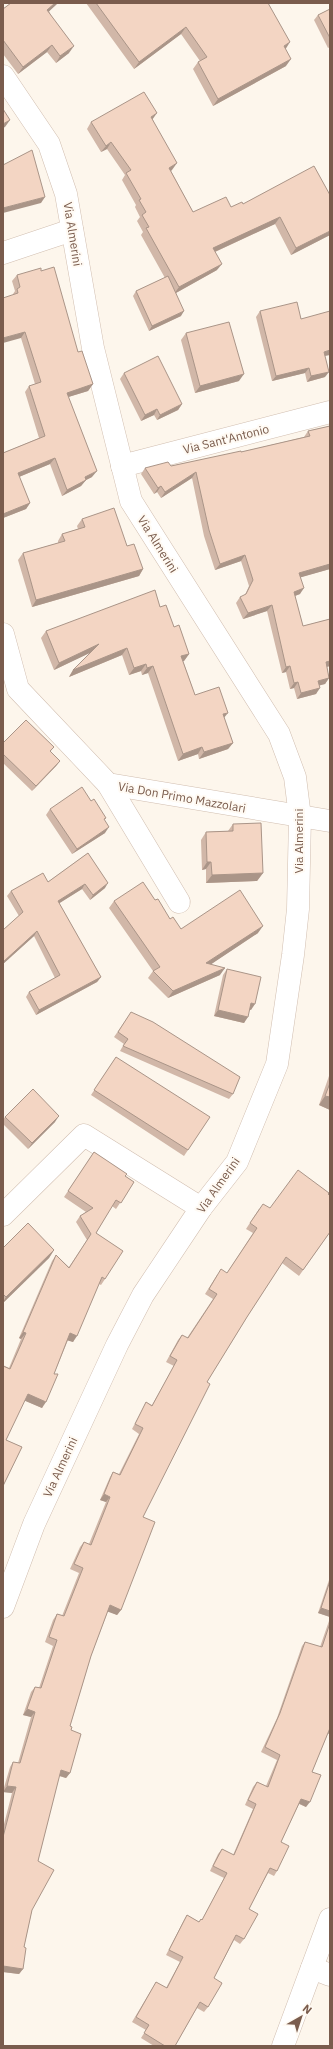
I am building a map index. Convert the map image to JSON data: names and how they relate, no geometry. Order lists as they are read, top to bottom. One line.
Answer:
{"streets":{"street":["Via Almerini","Via Sant'Antonio","Via Don Primo Mazzolari"]},"crossings":[["Via Almerini","Via Sant'Antonio"],["Via Almerini","Via Don Primo Mazzolari"]],"north":"top right"}
